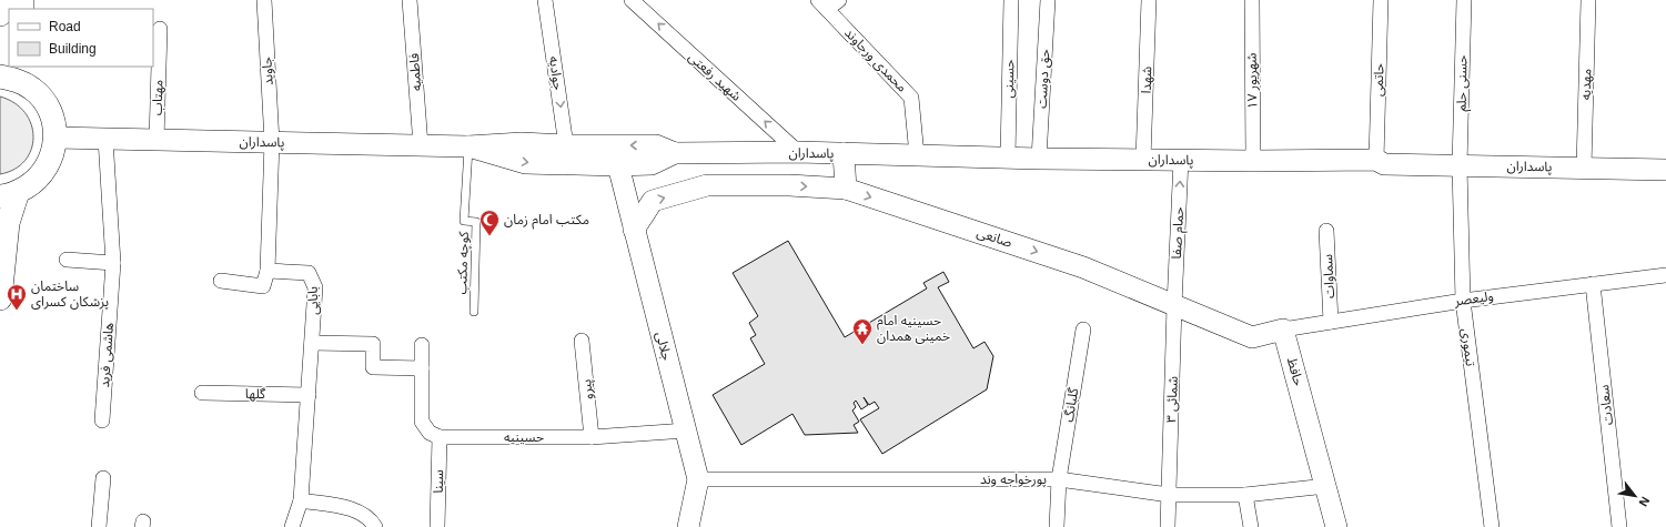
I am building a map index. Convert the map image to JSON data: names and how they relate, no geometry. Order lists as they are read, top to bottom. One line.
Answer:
{"streets":{"main road":["پاسداران","صانعی","جلالی","حافظ"],"street":["محمدی ورجاوند","جاوید","فاطمیه","جوادیه","شهید رفعتی","حسینی","حق دوست","شهدا","حاتمی","۱۷ شهریور","حسنی حلم","مهدیه","مهتاب","حمام صفا","سماوات","ولیعصر","بابایی","تیموری","هاشمی فرید","پیرو","گلها","شمائی ۳","گلبانگ","سعادت","حسینیه","پورخواجه وند","سینا"],"lane":["کوچه مکتب"]},"crossings":[["محمدی ورجاوند","پاسداران"],["جاوید","پاسداران"],["فاطمیه","پاسداران"],["جوادیه","پاسداران"],["شهید رفعتی","پاسداران"],["حسینی","پاسداران"],["حق دوست","پاسداران"],["شهدا","پاسداران"],["حاتمی","پاسداران"],["۱۷ شهریور","پاسداران"],["حسنی حلم","پاسداران"],["حسنی حلم","تیموری"],["مهدیه","پاسداران"],["مهتاب","پاسداران"],["پاسداران","حمام صفا"],["پاسداران","کوچه مکتب"],["پاسداران","جلالی"],["پاسداران","تیموری"],["پاسداران","هاشمی فرید"],["حمام صفا","صانعی"],["حمام صفا","شمائی ۳"],["صانعی","جلالی"],["صانعی","شمائی ۳"],["سماوات","ولیعصر"],["ولیعصر","تیموری"],["ولیعصر","حافظ"],["ولیعصر","سعادت"],["بابایی","گلها"],["جلالی","حسینیه"],["جلالی","پورخواجه وند"],["حافظ","پورخواجه وند"],["پیرو","حسینیه"],["شمائی ۳","پورخواجه وند"],["گلبانگ","پورخواجه وند"],["حسینیه","سینا"]],"one_way":["جوادیه","شهید رفعتی","حمام صفا","صانعی"],"places":{"mosque":["مکتب امام زمان"],"hospital":["ساختمان پزشکان کسرای"],"temple":["حسینیه امام خمینی همدان"]},"legend":["Road","Building"],"north":"bottom right"}
